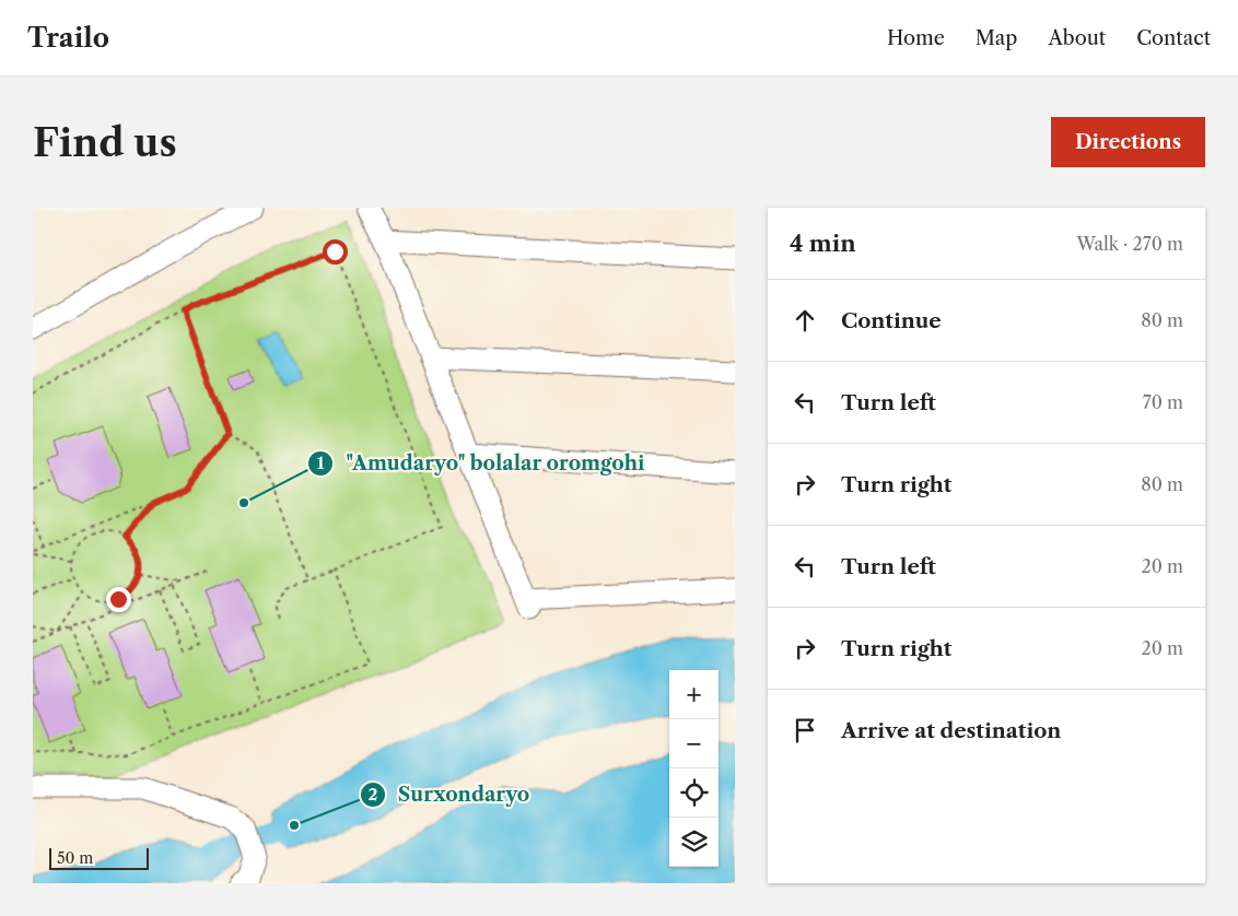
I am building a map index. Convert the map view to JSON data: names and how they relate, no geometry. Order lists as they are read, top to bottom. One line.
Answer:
{"places":["\"Amudaryo\" bolalar oromgohi","Surxondaryo"],"scale_bar":"50 m","page":{"header":"Trailo","nav":["Home","Map","About","Contact"],"buttons":"Directions","title":"Find us","heading":["4 min","Walk · 270 m"],"list":[["Continue","80 m"],["Turn left","70 m"],["Turn right","80 m"],["Turn left","20 m"],["Turn right","20 m"],"Arrive at destination"],"map_buttons":["+","−"],"scale":"50 m"}}
